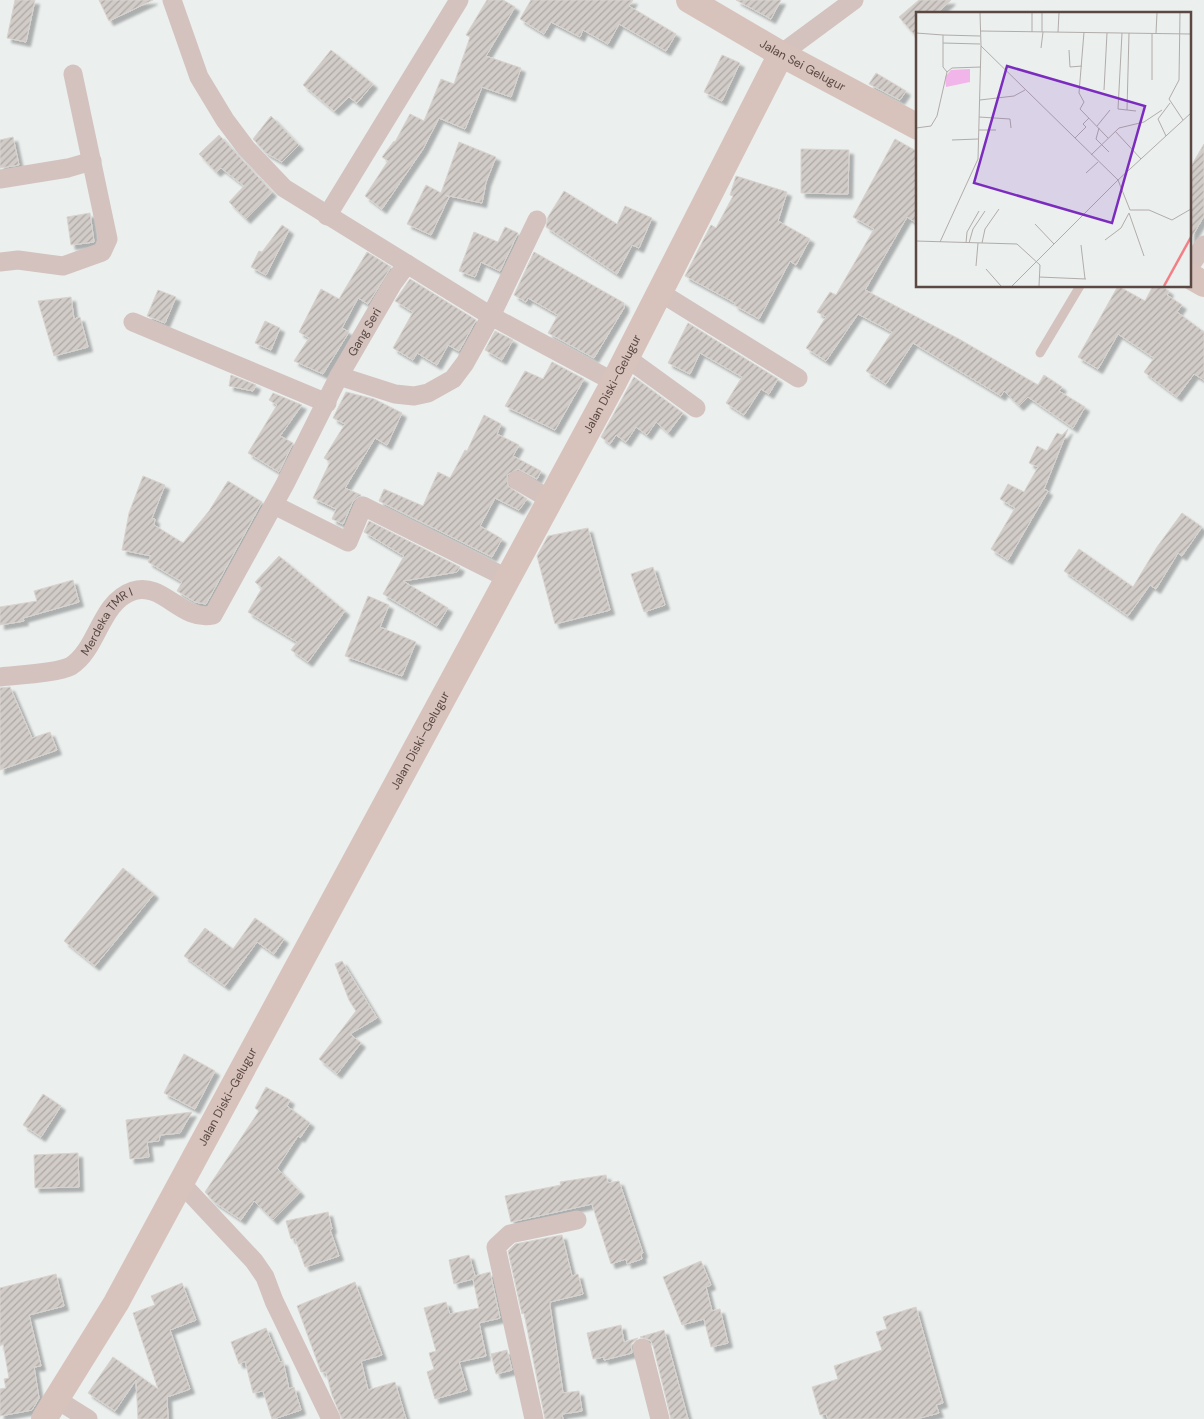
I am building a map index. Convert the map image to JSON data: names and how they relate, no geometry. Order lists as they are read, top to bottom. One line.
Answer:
{"streets":{"main road":["Jalan Sei Gelugur","Jalan Diski–Gelugur"],"street":["Gang Seri","Merdeka TMR I"]},"crossings":[["Jalan Sei Gelugur","Jalan Diski–Gelugur"],["Gang Seri","Merdeka TMR I"]]}
